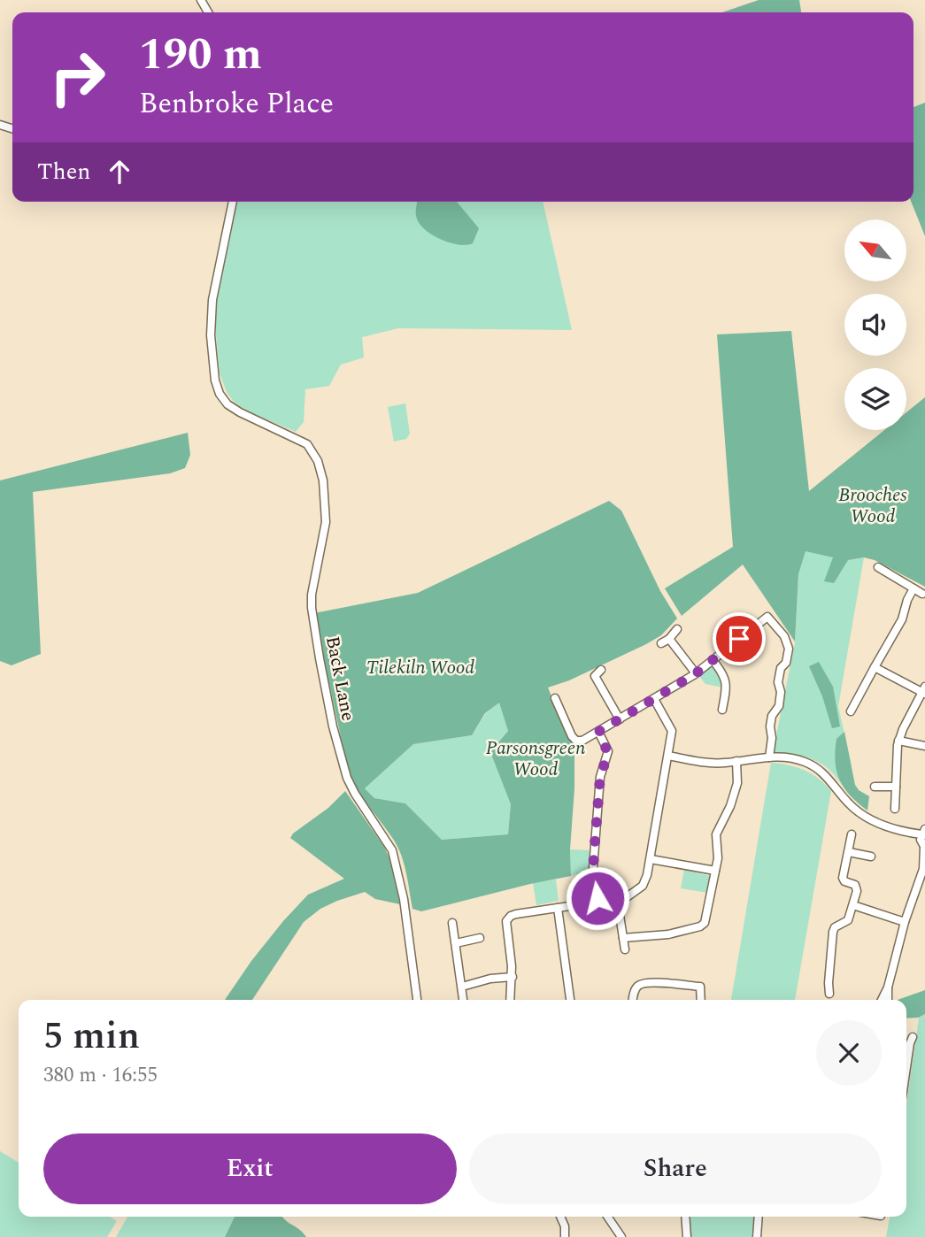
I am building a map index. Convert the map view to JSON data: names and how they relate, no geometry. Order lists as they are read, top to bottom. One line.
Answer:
{"streets":{"street":["Back Lane"]},"parks":["Brooches Wood","Tilekiln Wood","Parsonsgreen Wood"],"north":"top left","page":{"turn":["190 m","Benbroke Place"],"then":"Then","heading":["5 min","380 m · 16:55"],"buttons":["Exit","Share"]}}
